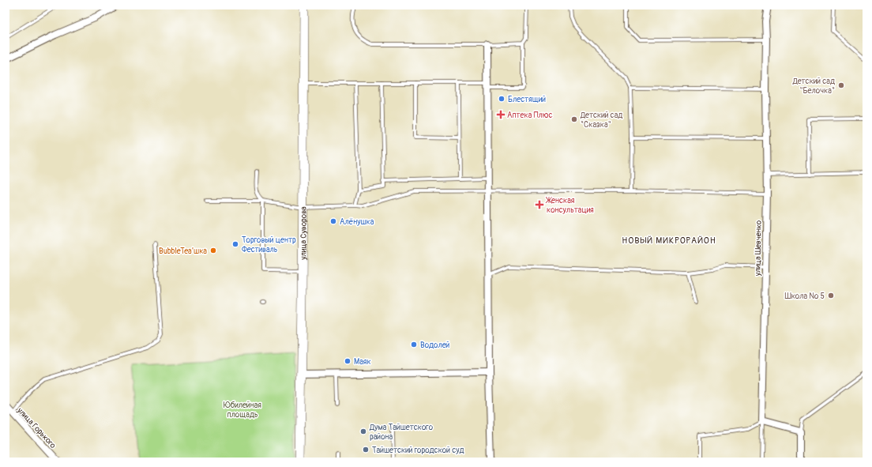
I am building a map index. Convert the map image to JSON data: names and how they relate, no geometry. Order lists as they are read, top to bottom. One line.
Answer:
{"streets":{"street":["улица Суворова","улица Шевченко","улица Горького"]},"districts":["НОВЫЙ МИКРОРАЙОН"],"parks":["Юбилейная площадь"],"places":{"other":["Детский сад \"Белочка\"","Блестящий","Детский сад \"Сказка\"","Алёнушка","Торговый центр Фестиваль","BubbleTea’шка","Школа № 5","Водолей","Маяк","Дума Тайшетского района","Тайшетский городской суд"],"health":["Аптека Плюс","Женская консультация"]}}
